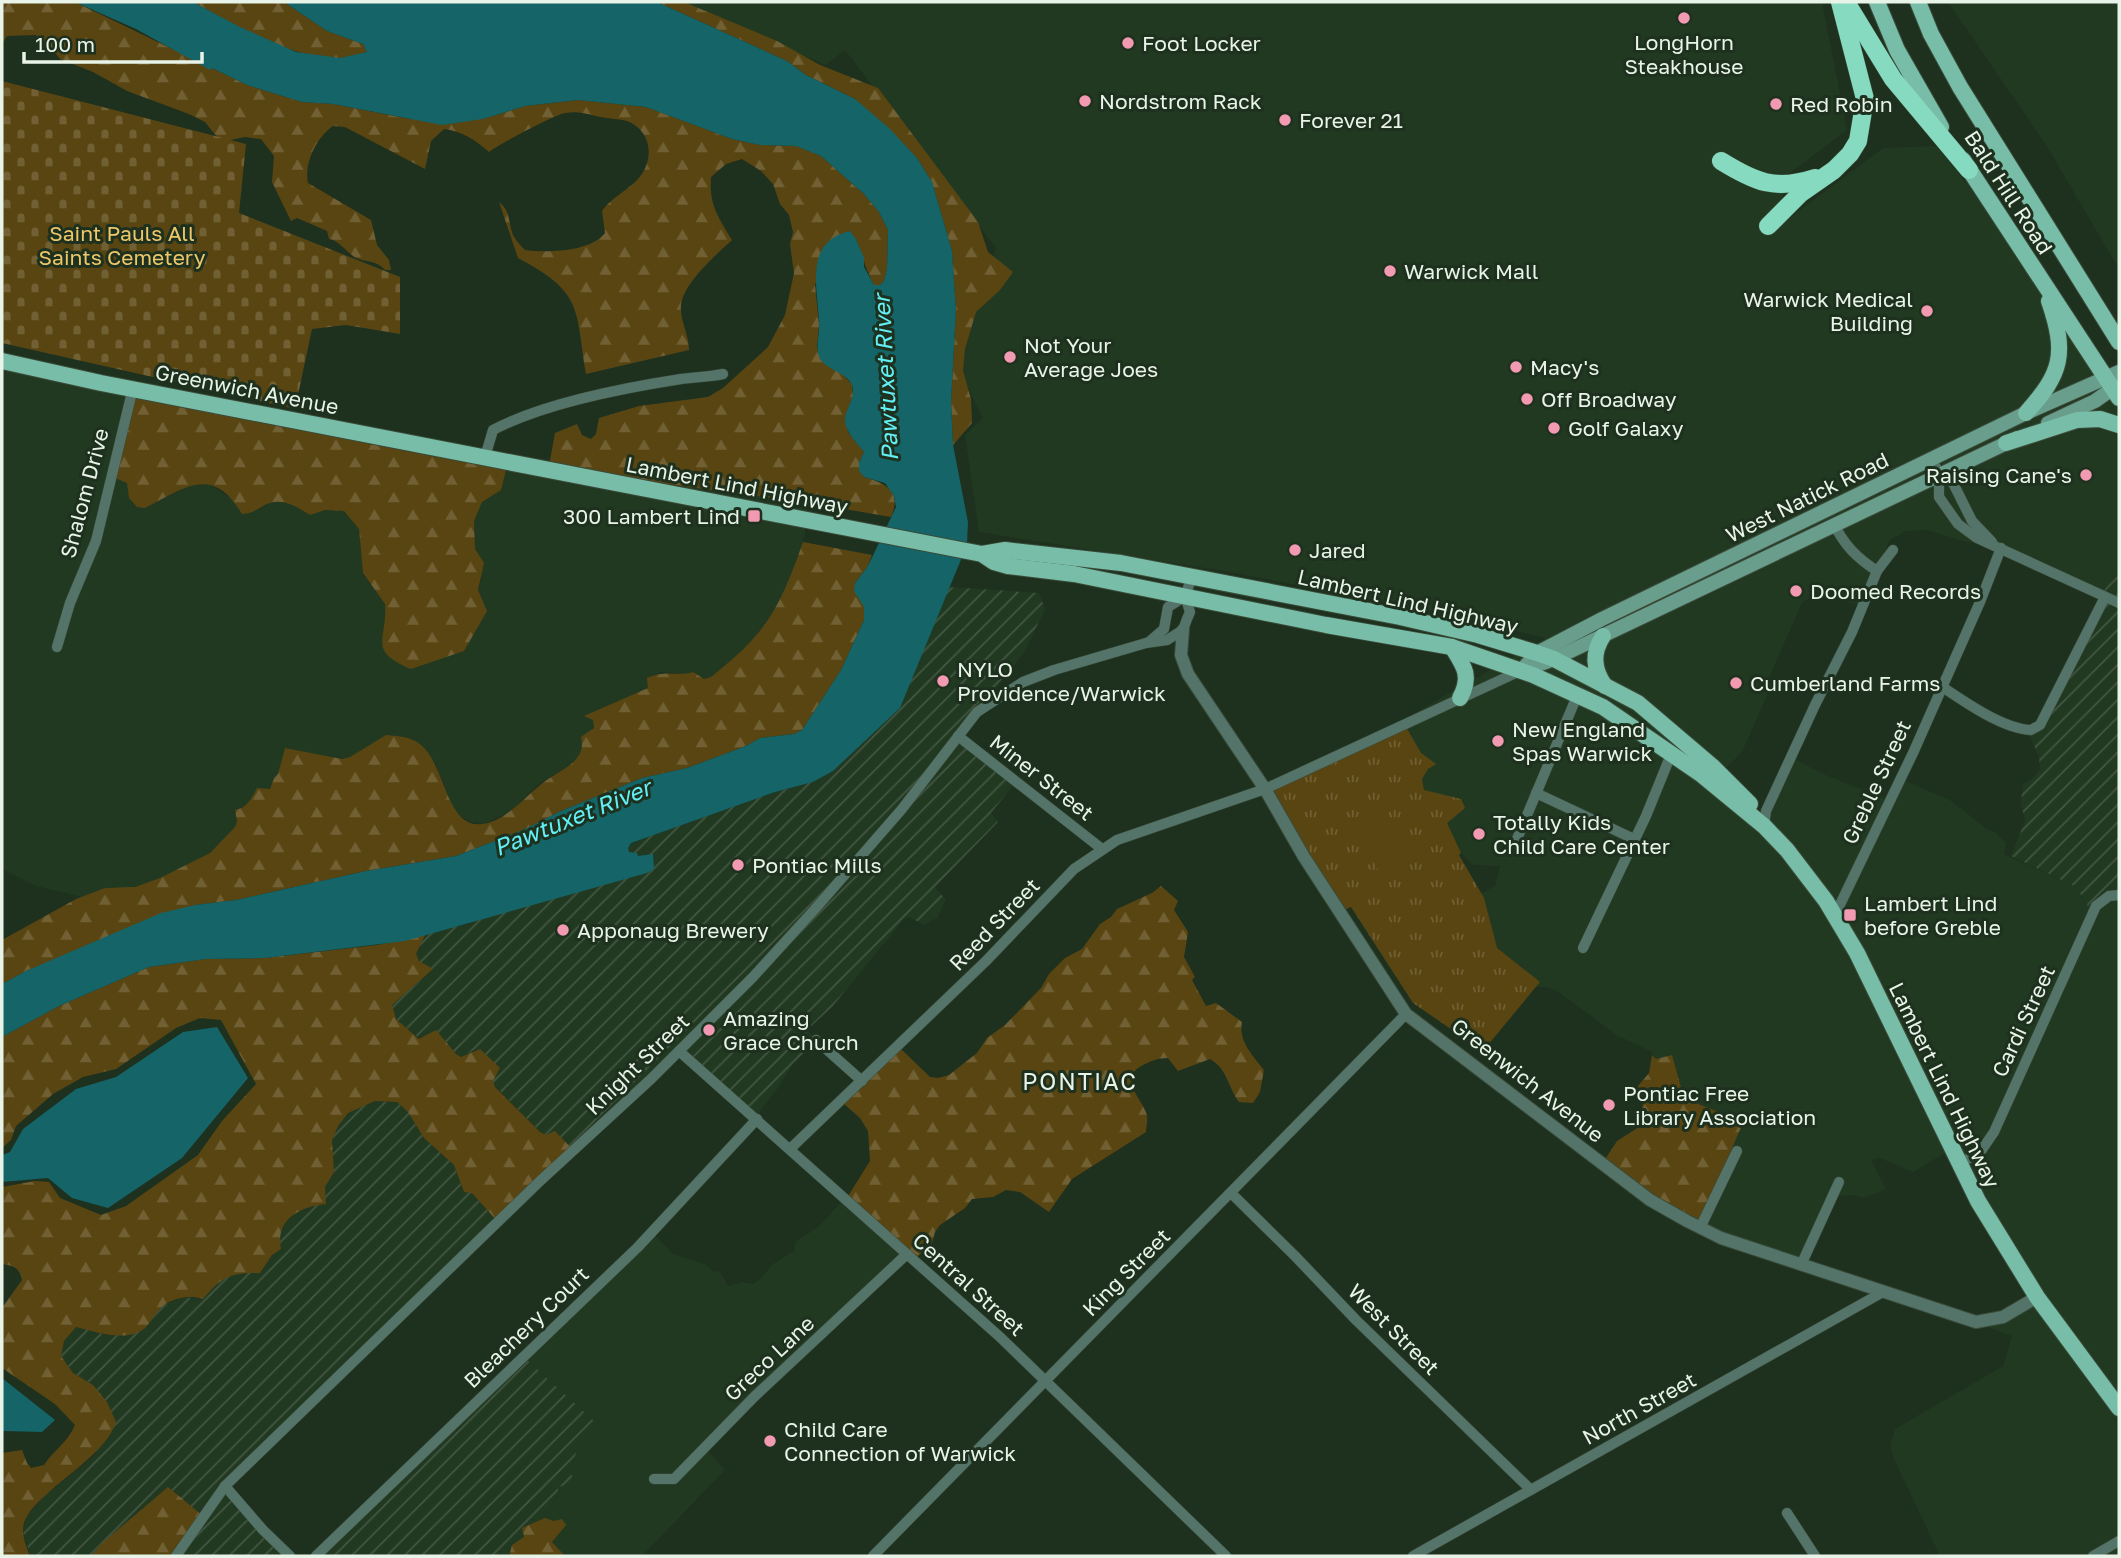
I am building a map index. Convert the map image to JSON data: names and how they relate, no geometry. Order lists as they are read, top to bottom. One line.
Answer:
{"streets":{"main road":["Bald Hill Road","Greenwich Avenue","Lambert Lind Highway","West Natick Road"],"street":["Shalom Drive","Miner Street","Greble Street","Reed Street","Cardi Street","Knight Street","King Street","Central Street","Bleachery Court","West Street","Greco Lane","North Street"]},"crossings":[["Bald Hill Road","West Natick Road"],["Greenwich Avenue","Lambert Lind Highway"],["Greenwich Avenue","Shalom Drive"],["Greenwich Avenue","West Natick Road"],["Greenwich Avenue","Reed Street"],["Greenwich Avenue","Knight Street"],["Greenwich Avenue","King Street"],["Greenwich Avenue","North Street"],["Lambert Lind Highway","West Natick Road"],["Lambert Lind Highway","Greble Street"],["Lambert Lind Highway","Cardi Street"],["West Natick Road","Reed Street"],["Miner Street","Reed Street"],["Miner Street","Knight Street"],["Reed Street","Central Street"],["Knight Street","Central Street"],["King Street","Central Street"],["King Street","West Street"],["Central Street","Bleachery Court"],["Central Street","Greco Lane"],["West Street","North Street"]],"districts":["PONTIAC"],"water":["Pawtuxet River"],"parks":["Saint Pauls All Saints Cemetery"],"places":{"other":["LongHorn Steakhouse","Foot Locker","Nordstrom Rack","Red Robin","Forever 21","Warwick Mall","Warwick Medical Building","Not Your Average Joes","Macy's","Off Broadway","Golf Galaxy","Raising Cane's","Jared","Doomed Records","NYLO Providence/Warwick","Cumberland Farms","New England Spas Warwick","Totally Kids Child Care Center","Pontiac Mills","Apponaug Brewery","Amazing Grace Church","Pontiac Free Library Association","Child Care Connection of Warwick"],"transit":["300 Lambert Lind","Lambert Lind before Greble"]},"scale_bar":"100 m"}
